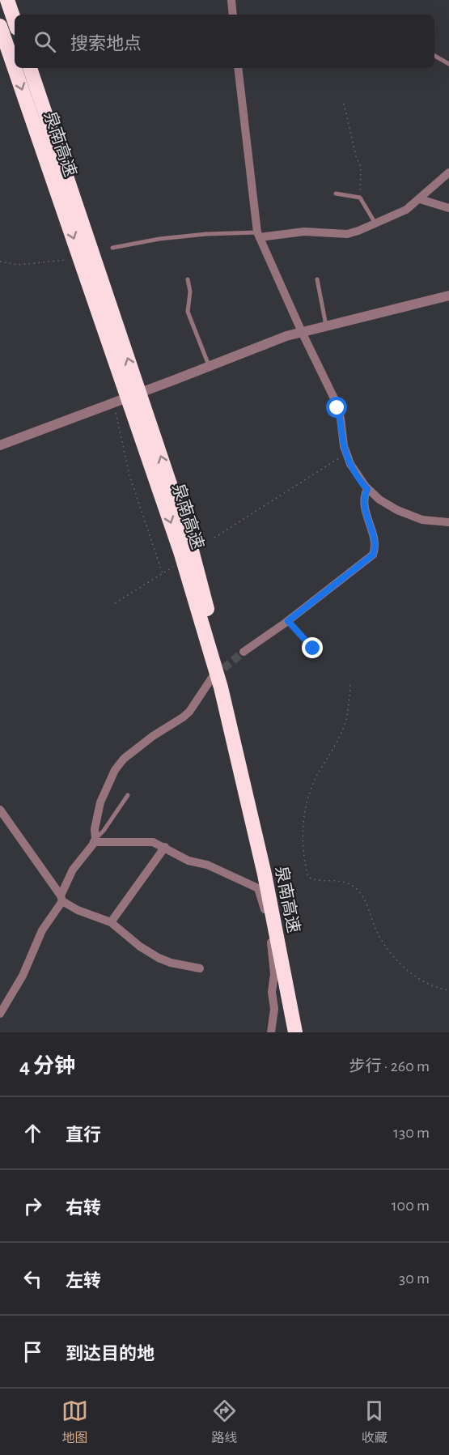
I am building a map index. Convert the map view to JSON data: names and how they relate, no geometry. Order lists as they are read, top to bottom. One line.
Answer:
{"streets":{"highway":["泉南高速"]},"page":{"search":"搜索地点","heading":["4 分钟","步行 · 260 m"],"list":[["直行","130 m"],["右转","100 m"],["左转","30 m"],"到达目的地"],"nav":["地图","路线","收藏"]}}
